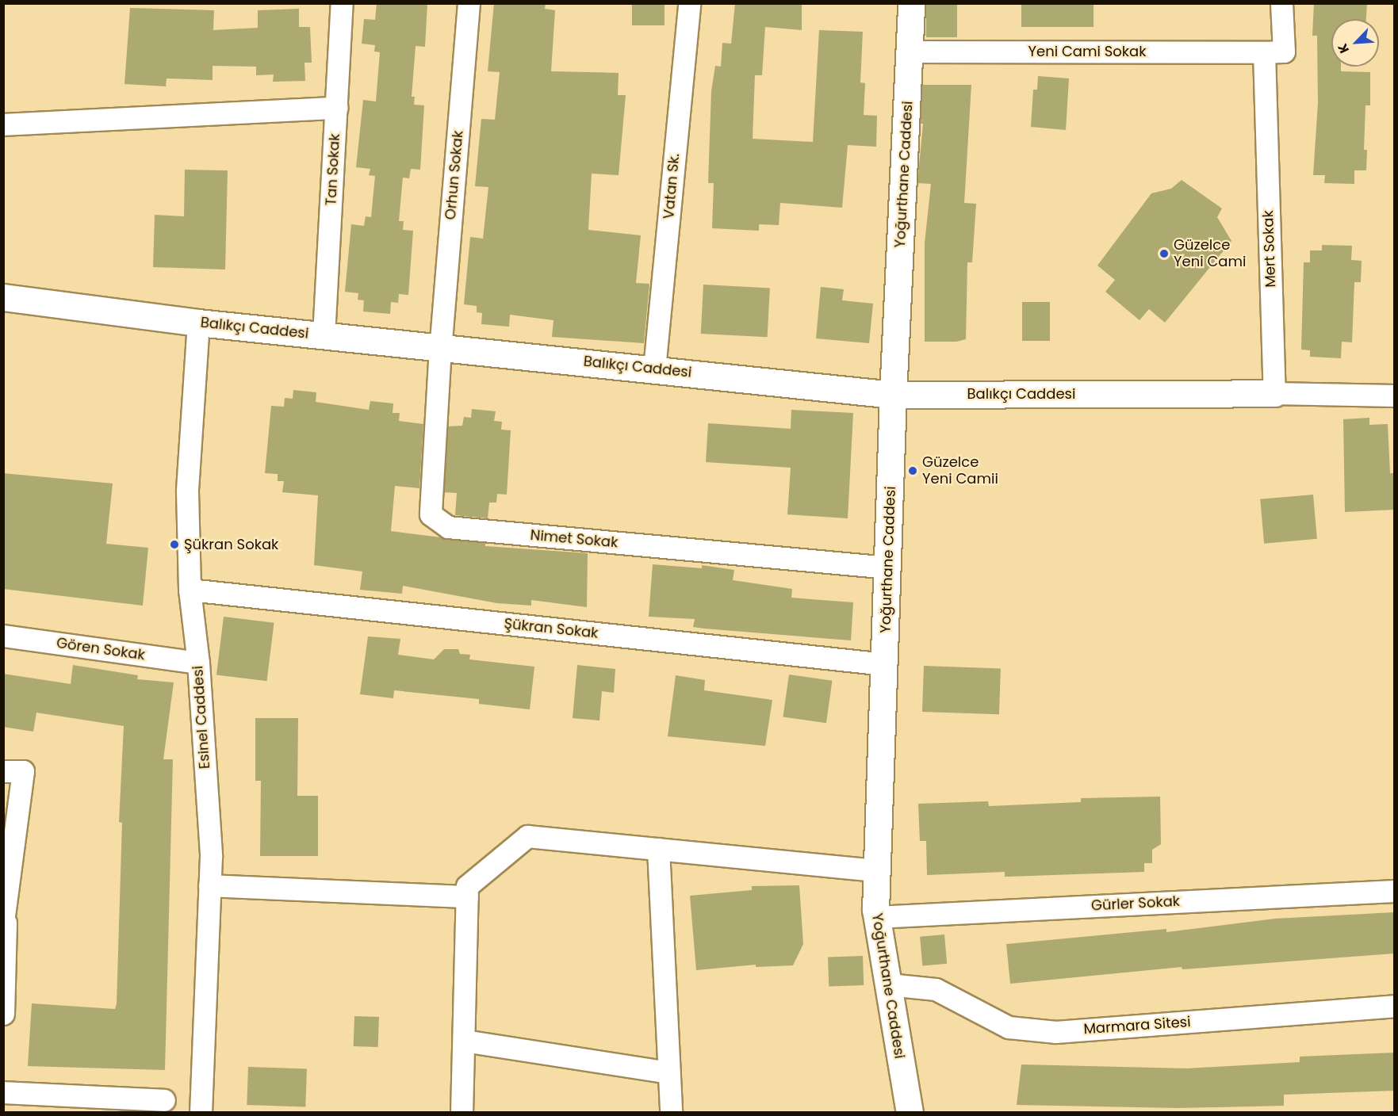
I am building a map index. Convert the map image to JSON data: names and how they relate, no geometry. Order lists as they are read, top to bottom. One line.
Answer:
{"streets":{"main road":["Yoğurthane Caddesi","Balıkçı Caddesi"],"street":["Yeni Cami Sokak","Tan Sokak","Orhun Sokak","Vatan Sk.","Mert Sokak","Nimet Sokak","Şükran Sokak","Gören Sokak","Esinel Caddesi","Gürler Sokak","Marmara Sitesi"]},"crossings":[["Yeni Cami Sokak","Yoğurthane Caddesi"],["Yeni Cami Sokak","Mert Sokak"],["Tan Sokak","Balıkçı Caddesi"],["Yoğurthane Caddesi","Balıkçı Caddesi"],["Yoğurthane Caddesi","Nimet Sokak"],["Yoğurthane Caddesi","Şükran Sokak"],["Yoğurthane Caddesi","Gürler Sokak"],["Yoğurthane Caddesi","Marmara Sitesi"],["Orhun Sokak","Balıkçı Caddesi"],["Orhun Sokak","Nimet Sokak"],["Vatan Sk.","Balıkçı Caddesi"],["Mert Sokak","Balıkçı Caddesi"],["Balıkçı Caddesi","Nimet Sokak"],["Balıkçı Caddesi","Esinel Caddesi"],["Şükran Sokak","Esinel Caddesi"],["Gören Sokak","Esinel Caddesi"]],"places":["Güzelce Yeni Cami","Güzelce Yeni Camii","Şükran Sokak"],"north":"bottom left"}
